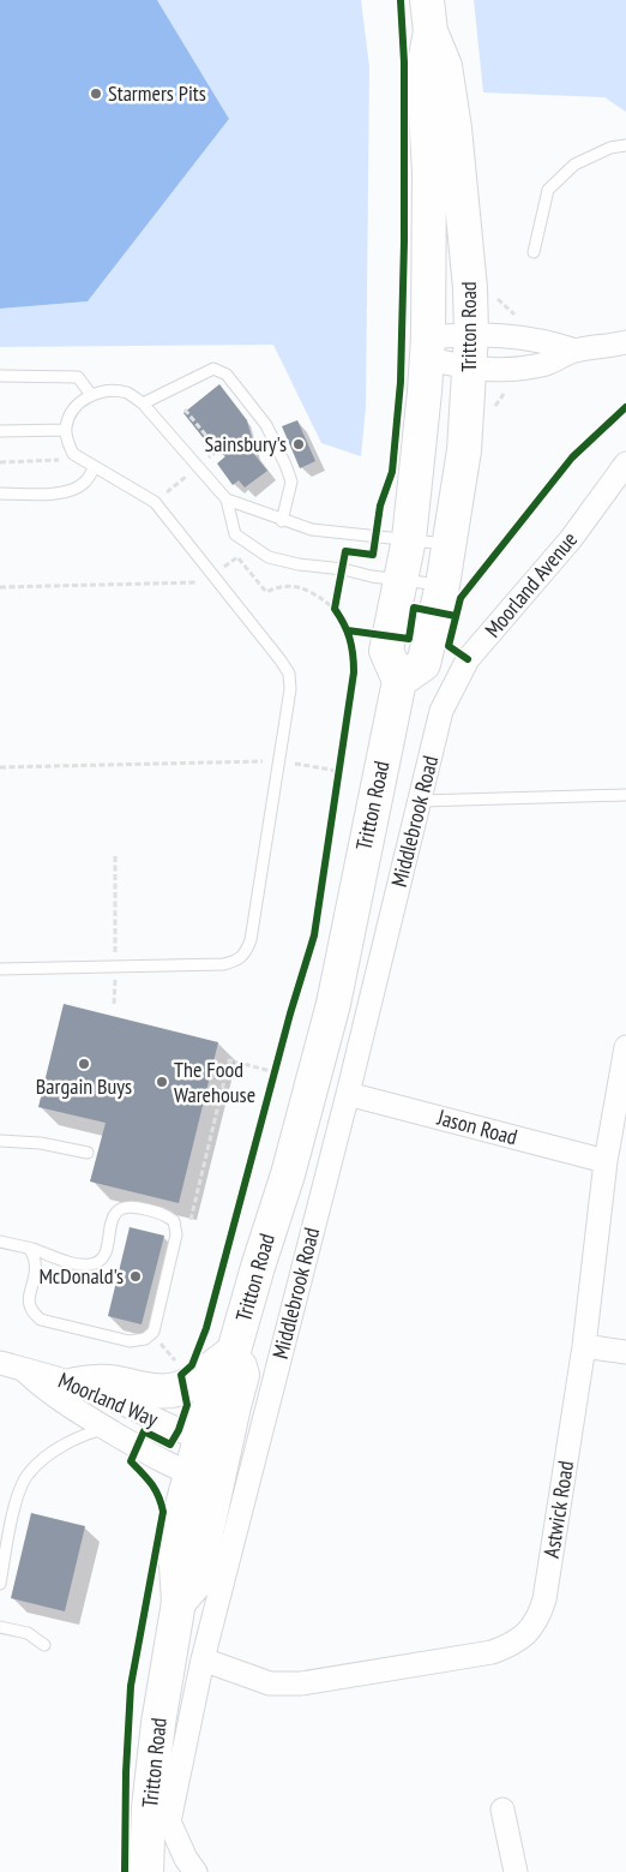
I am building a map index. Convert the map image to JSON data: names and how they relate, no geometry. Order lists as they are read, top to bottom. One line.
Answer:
{"streets":{"main road":["Tritton Road"],"street":["Moorland Avenue","Middlebrook Road","Jason Road","Moorland Way","Astwick Road"]},"crossings":[["Tritton Road","Moorland Way"],["Moorland Avenue","Middlebrook Road"],["Middlebrook Road","Jason Road"],["Middlebrook Road","Astwick Road"],["Jason Road","Astwick Road"]],"places":["Starmers Pits","Sainsbury's","Bargain Buys","The Food Warehouse","McDonald's"]}
